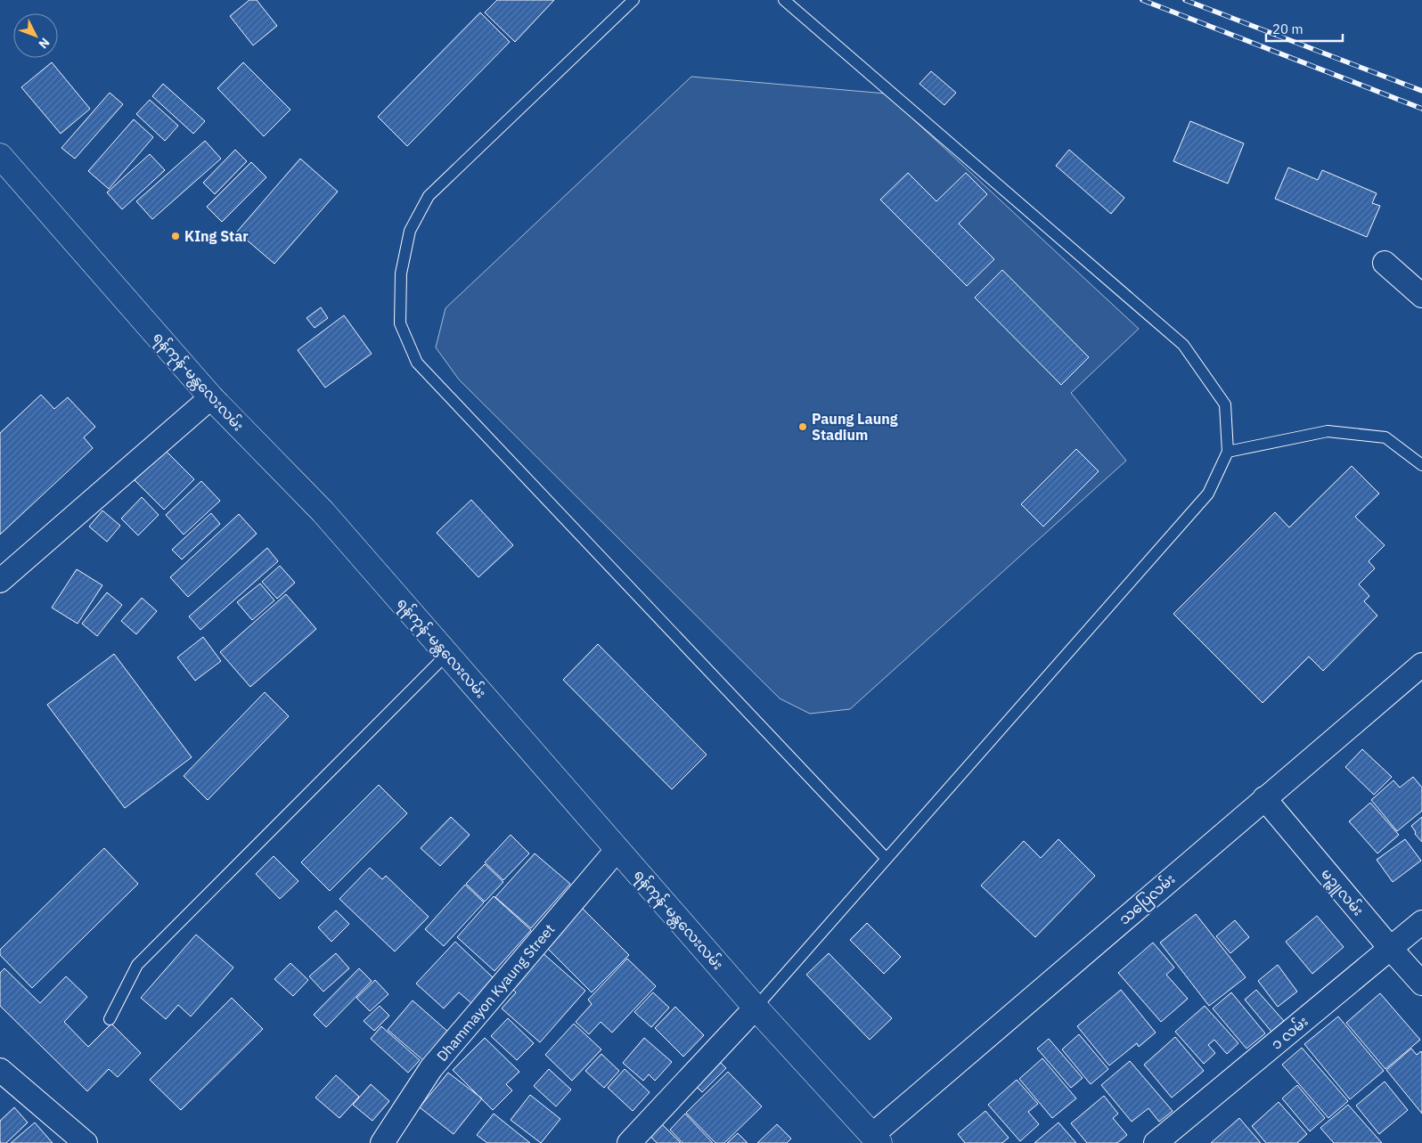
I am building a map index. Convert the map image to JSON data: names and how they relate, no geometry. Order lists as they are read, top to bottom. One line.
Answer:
{"streets":{"main road":["ရန်ကုန်-မန္တလေးလမ်း"],"street":["မဉ္ဇူလမ်း","သပြေလမ်း","Dhammayon Kyaung Street","၁ လမ်း"]},"crossings":[["ရန်ကုန်-မန္တလေးလမ်း","သပြေလမ်း"],["ရန်ကုန်-မန္တလေးလမ်း","Dhammayon Kyaung Street"],["မဉ္ဇူလမ်း","သပြေလမ်း"],["မဉ္ဇူလမ်း","၁ လမ်း"]],"places":["KIng Star","Paung Laung Stadium"],"scale_bar":"20 m","north":"bottom right"}
